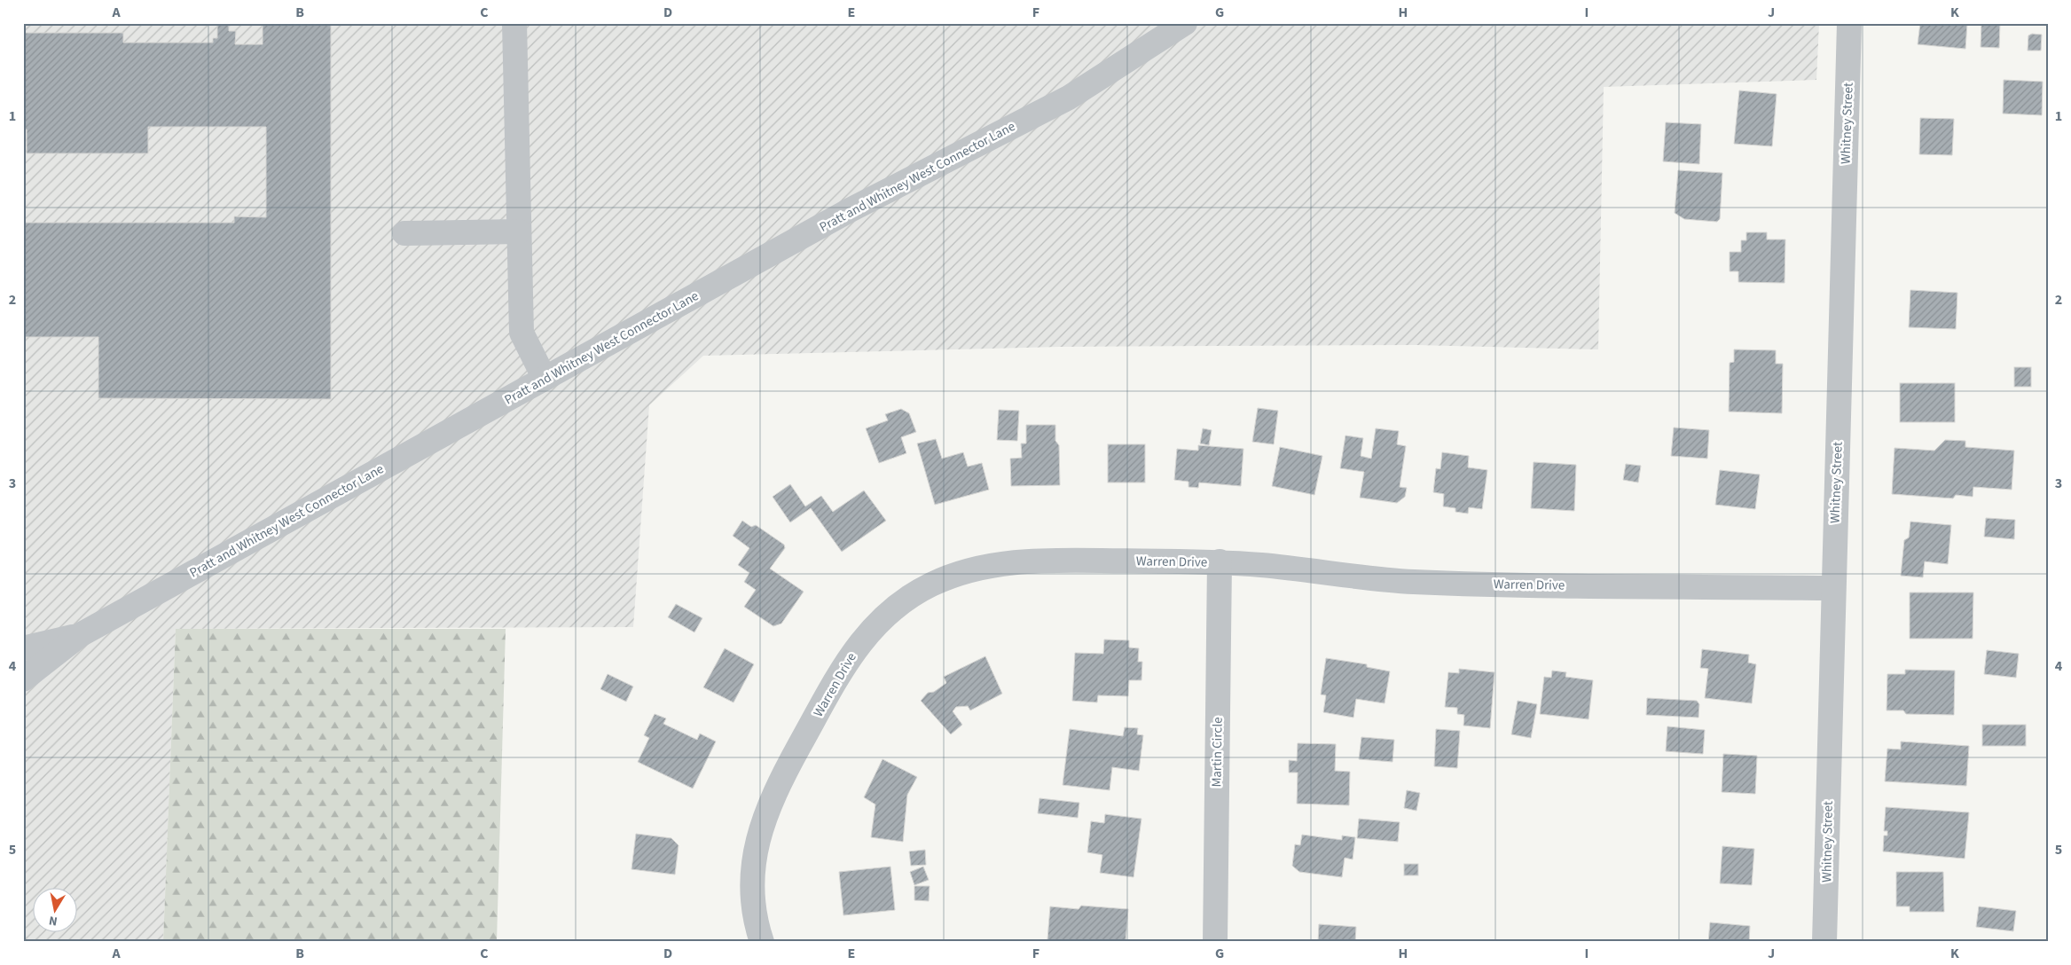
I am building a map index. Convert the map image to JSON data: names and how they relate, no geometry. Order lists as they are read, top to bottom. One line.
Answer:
{"streets":{"street":["Whitney Street","Pratt and Whitney West Connector Lane","Warren Drive","Martin Circle"]},"crossings":[["Whitney Street","Warren Drive"],["Warren Drive","Martin Circle"]],"north":"bottom","grid":{"columns":["A","B","C","D","E","F","G","H","I","J","K"],"rows":["1","2","3","4","5"]}}
